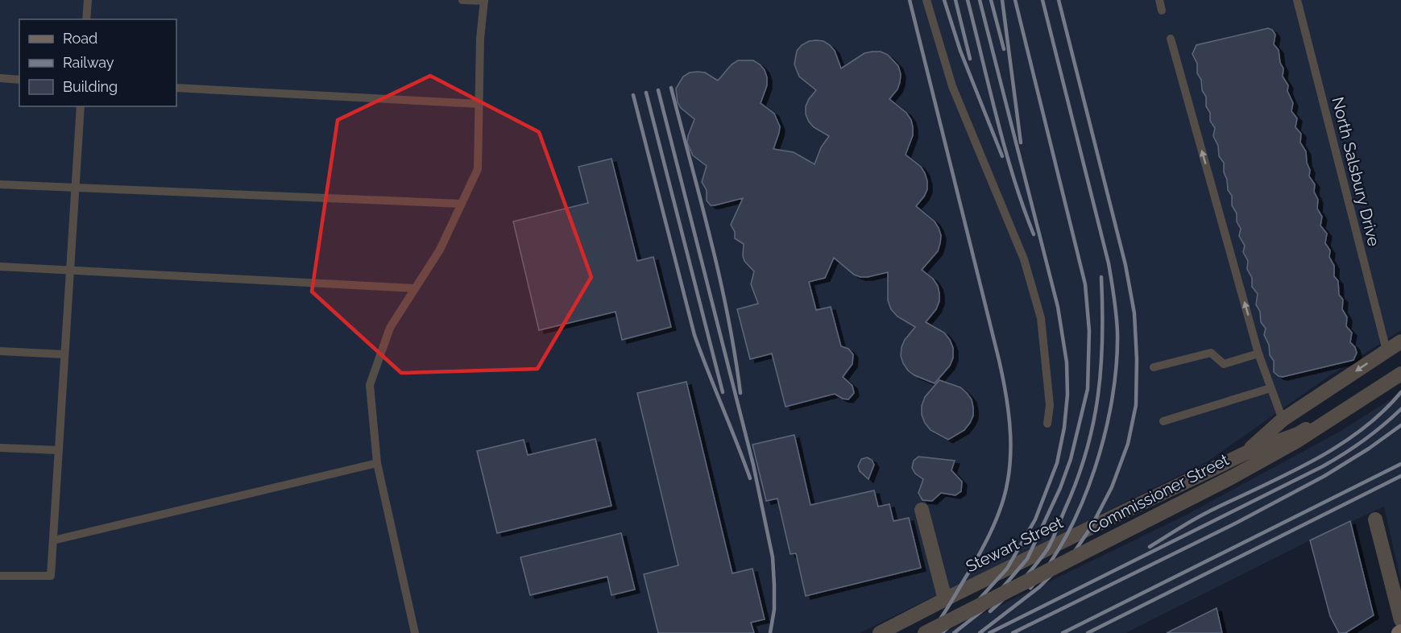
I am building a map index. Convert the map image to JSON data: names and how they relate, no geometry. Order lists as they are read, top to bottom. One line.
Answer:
{"streets":{"street":["Commissioner Street","Stewart Street"],"lane":["North Salsbury Drive"]},"crossings":[["North Salsbury Drive","Stewart Street"]],"legend":["Road","Railway","Building"]}
